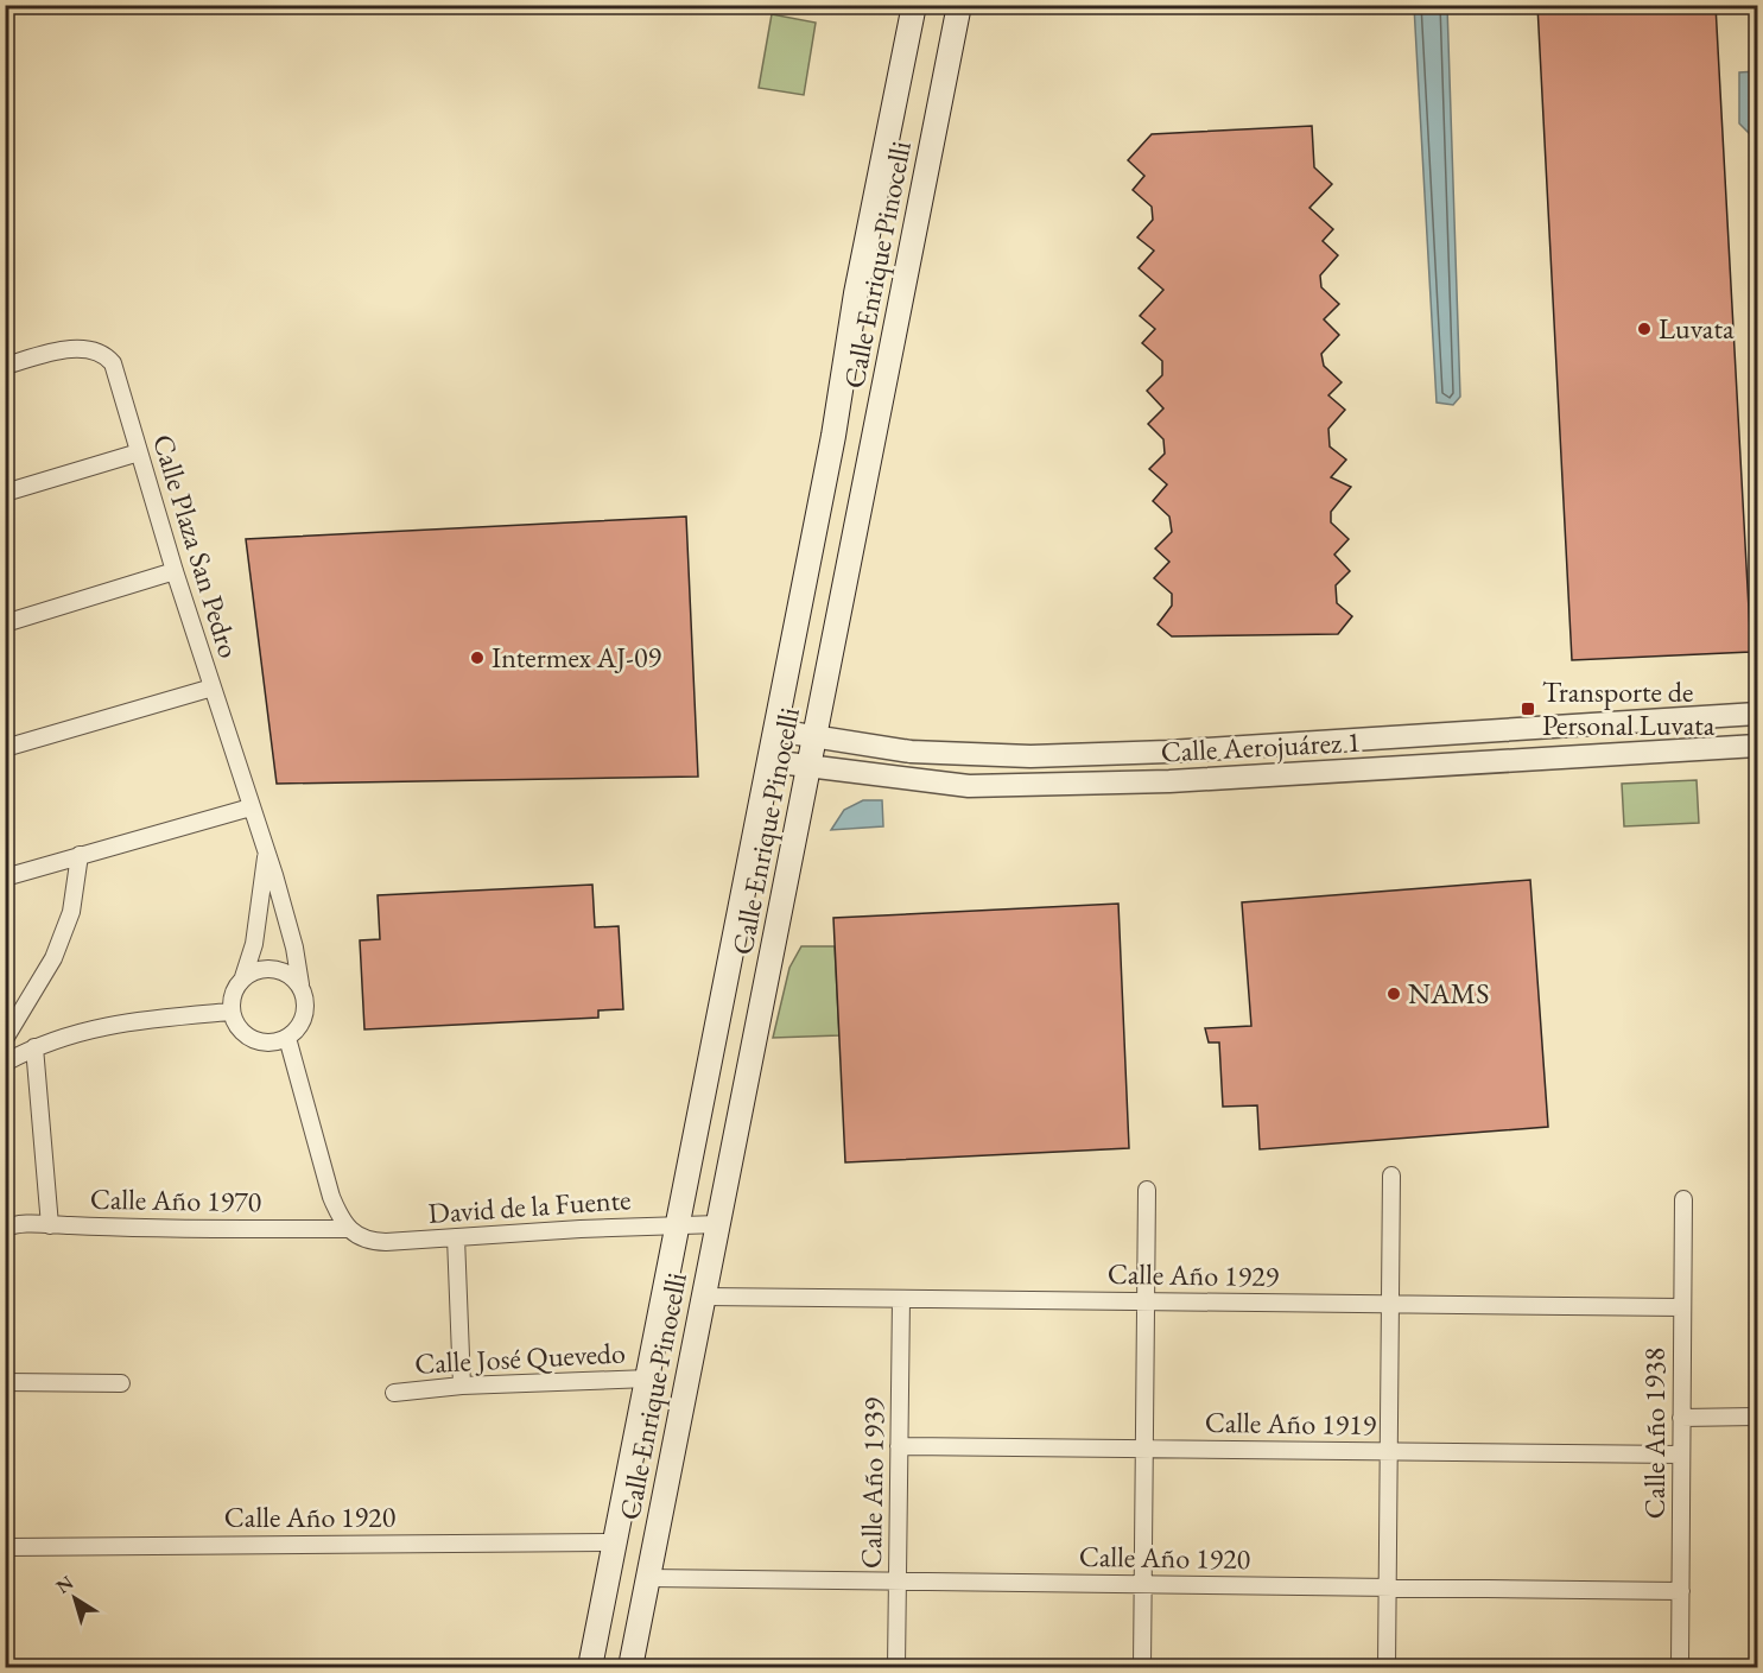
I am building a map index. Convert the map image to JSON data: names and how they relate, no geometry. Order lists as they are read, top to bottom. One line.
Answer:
{"streets":{"main road":["Calle Enrique Pinocelli"],"street":["Calle Plaza San Pedro","Calle Aerojuárez 1","Calle Año 1970","David de la Fuente","Calle Año 1929","Calle José Quevedo","Calle Año 1919","Calle Año 1938","Calle Año 1939","Calle Año 1920"]},"crossings":[["Calle Enrique Pinocelli","Calle Aerojuárez 1"],["Calle Enrique Pinocelli","David de la Fuente"],["Calle Enrique Pinocelli","Calle Año 1929"],["Calle Enrique Pinocelli","Calle José Quevedo"],["Calle Enrique Pinocelli","Calle Año 1920"],["Calle Año 1970","David de la Fuente"],["Calle Año 1929","Calle Año 1938"],["Calle Año 1929","Calle Año 1939"],["Calle Año 1919","Calle Año 1938"],["Calle Año 1919","Calle Año 1939"],["Calle Año 1938","Calle Año 1920"],["Calle Año 1939","Calle Año 1920"]],"places":{"other":["Luvata","Intermex AJ-09","NAMS"],"transit":["Transporte de Personal Luvata"]},"north":"top left"}
